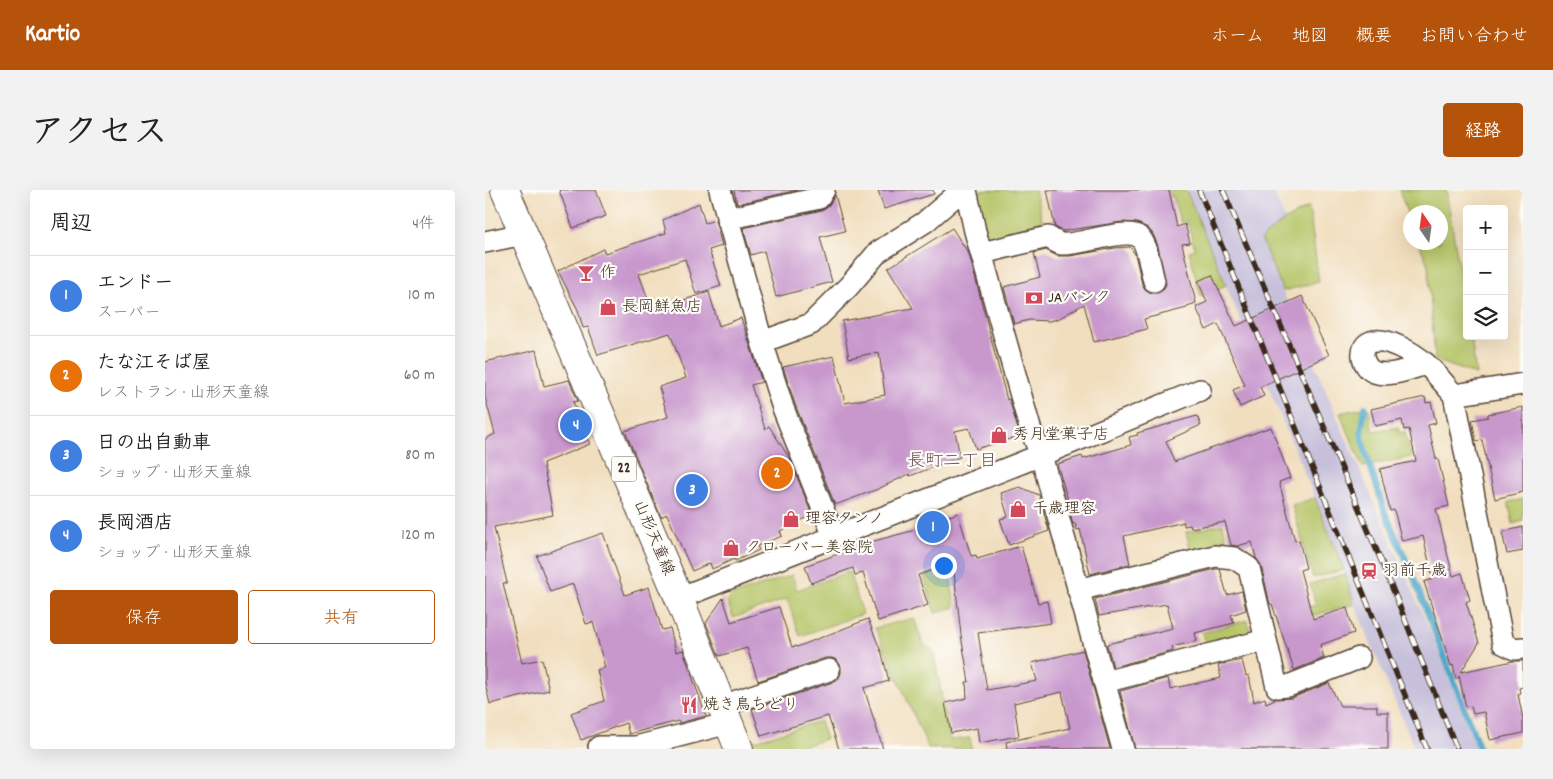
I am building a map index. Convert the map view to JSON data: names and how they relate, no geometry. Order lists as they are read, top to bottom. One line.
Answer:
{"streets":{"main road":["22","山形天童線"]},"districts":["長町二丁目"],"places":{"bar":["作"],"bank":["JAバンク"],"shop":["長岡鮮魚店","秀月堂菓子店","千歳理容","理容タンノ","クローバー美容院"],"station":["羽前千歳"],"restaurant":["焼き鳥ちどり"]},"north":"top","page":{"header":"Kartio","nav":["ホーム","地図","概要","お問い合わせ"],"title":"アクセス","buttons":["経路",["保存","共有"]],"heading":["周辺","4件"],"map_buttons":["+","−"],"list":[{"mark":"1","name":"エンドー","note":"スーパー","value":"10 m"},{"mark":"2","name":"たな江そば屋","note":"レストラン · 山形天童線","value":"60 m"},{"mark":"3","name":"日の出自動車","note":"ショップ · 山形天童線","value":"80 m"},{"mark":"4","name":"長岡酒店","note":"ショップ · 山形天童線","value":"120 m"}],"pins":["4","2","3","1"]}}
